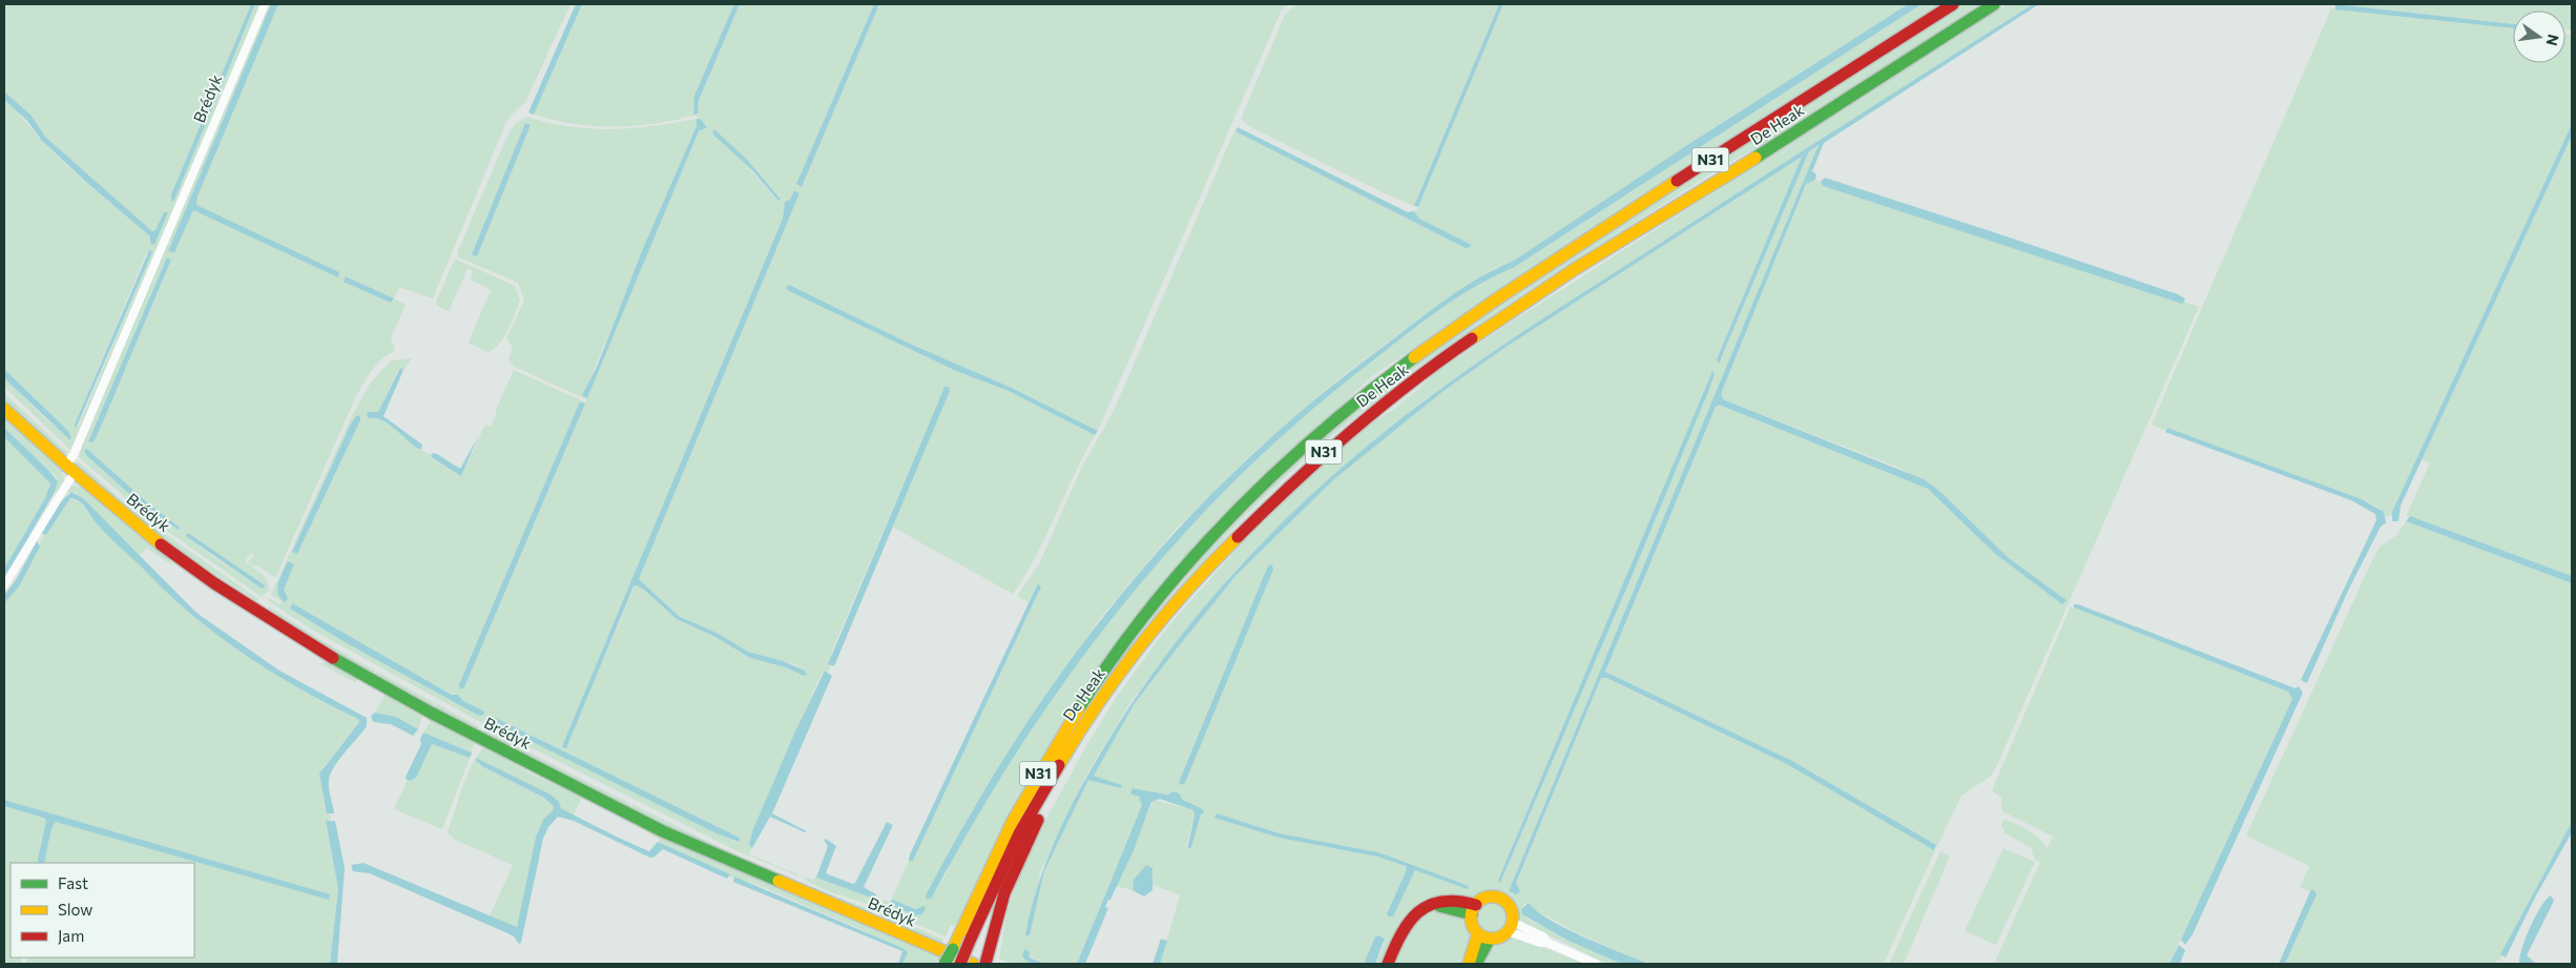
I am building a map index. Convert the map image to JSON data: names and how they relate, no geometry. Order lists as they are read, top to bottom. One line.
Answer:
{"streets":{"main road":["Brédyk","De Heak","N31"]},"legend":["Fast","Slow","Jam"],"north":"right"}
